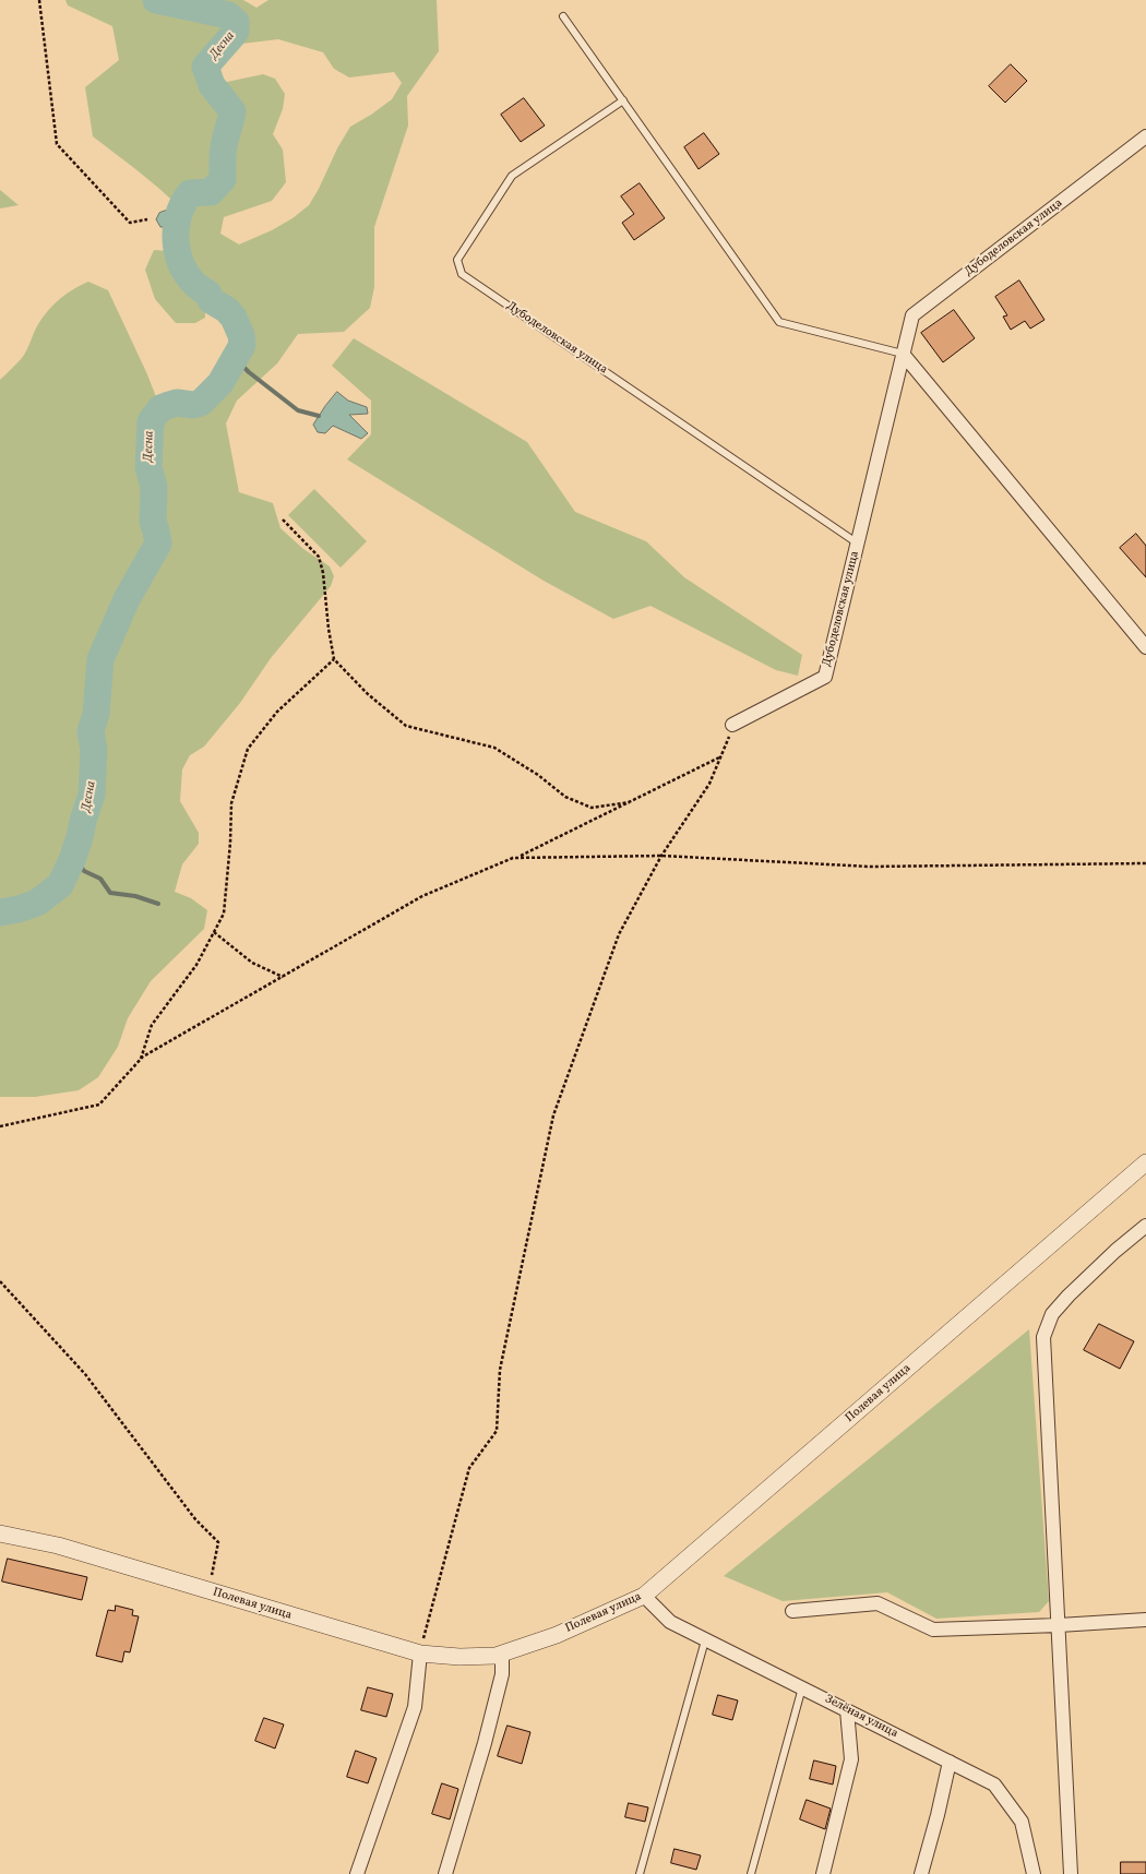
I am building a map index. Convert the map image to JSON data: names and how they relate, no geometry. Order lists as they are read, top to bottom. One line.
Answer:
{"streets":{"street":["Дубоделовская улица","Полевая улица","Зелёная улица"]},"crossings":[["Полевая улица","Зелёная улица"]],"water":["Десна"]}
